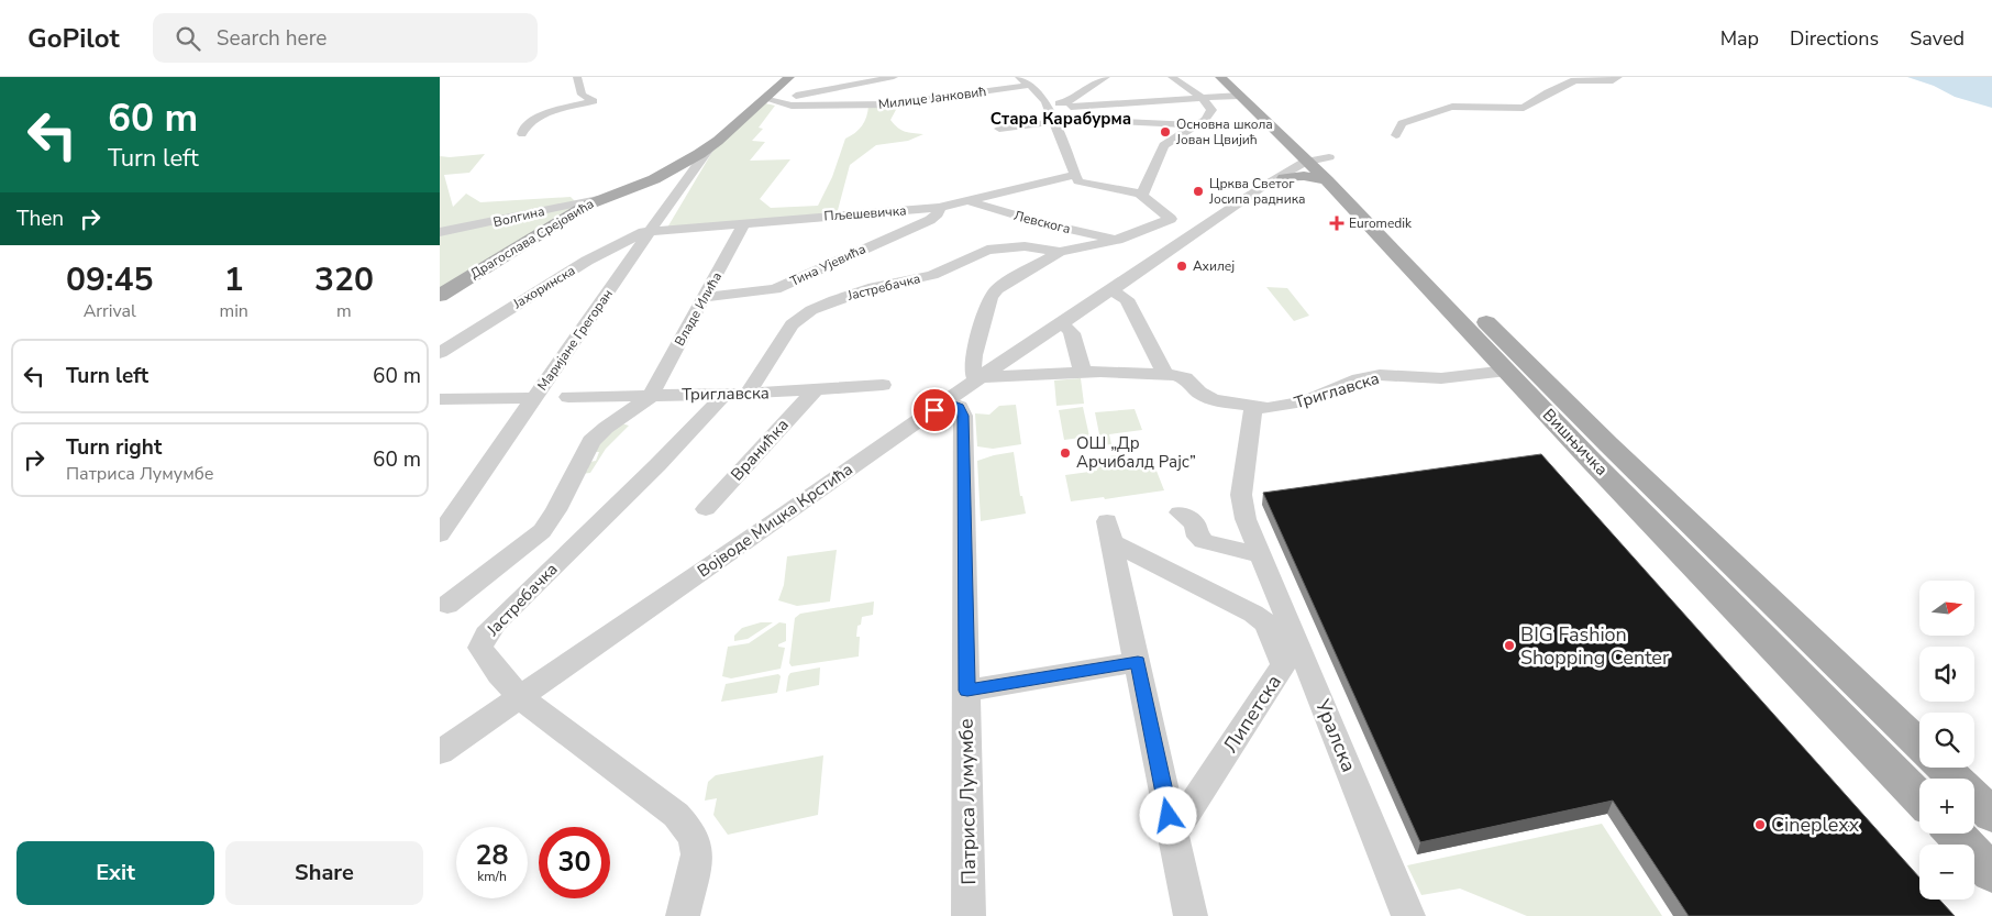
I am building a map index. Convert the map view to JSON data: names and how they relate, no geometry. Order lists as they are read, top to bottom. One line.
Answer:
{"streets":{"main road":["Драгослава Срејовића","Вишњичка"],"street":["Милице Јанковић","Пљешевичка","Волгина","Левскога","Тина Ујевића","Јахоринска","Јастребачка","Владе Илића","Маријане Грегоран","Триглавска","Вранићка","Војводе Мицка Крстића","Липетска","Уралска","Патриса Лумумбе"]},"crossings":[["Милице Јанковић","Драгослава Срејовића"],["Пљешевичка","Левскога"],["Пљешевичка","Тина Ујевића"],["Пљешевичка","Јахоринска"],["Пљешевичка","Владе Илића"],["Пљешевичка","Маријане Грегоран"],["Волгина","Драгослава Срејовића"],["Драгослава Срејовића","Маријане Грегоран"],["Тина Ујевића","Владе Илића"],["Јахоринска","Маријане Грегоран"],["Јастребачка","Триглавска"],["Јастребачка","Војводе Мицка Крстића"],["Владе Илића","Триглавска"],["Триглавска","Вишњичка"],["Триглавска","Вранићка"],["Триглавска","Војводе Мицка Крстића"],["Триглавска","Уралска"],["Вишњичка","Војводе Мицка Крстића"],["Војводе Мицка Крстића","Патриса Лумумбе"],["Липетска","Уралска"]],"districts":["Стара Карабурма"],"places":{"other":["Основна школа Јован Цвијић","Црква Светог Јосипа радника","Ахилеј","ОШ „Др Арчибалд Рајс”","BIG Fashion Shopping Center","Cineplexx"],"health":["Euromedik"]},"north":"right","page":{"header":"GoPilot","search":"Search here","nav":["Map","Directions","Saved"],"turn":["60 m","Turn left"],"then":"Then","eta":["09:45","Arrival","1","min","320","m"],"list":[{"name":"Turn left","value":"60 m"},{"name":"Turn right","note":"Патриса Лумумбе","value":"60 m"}],"map_buttons":["+","−"],"speed":"28 km/h","limit":"30","buttons":["Exit","Share"]}}
